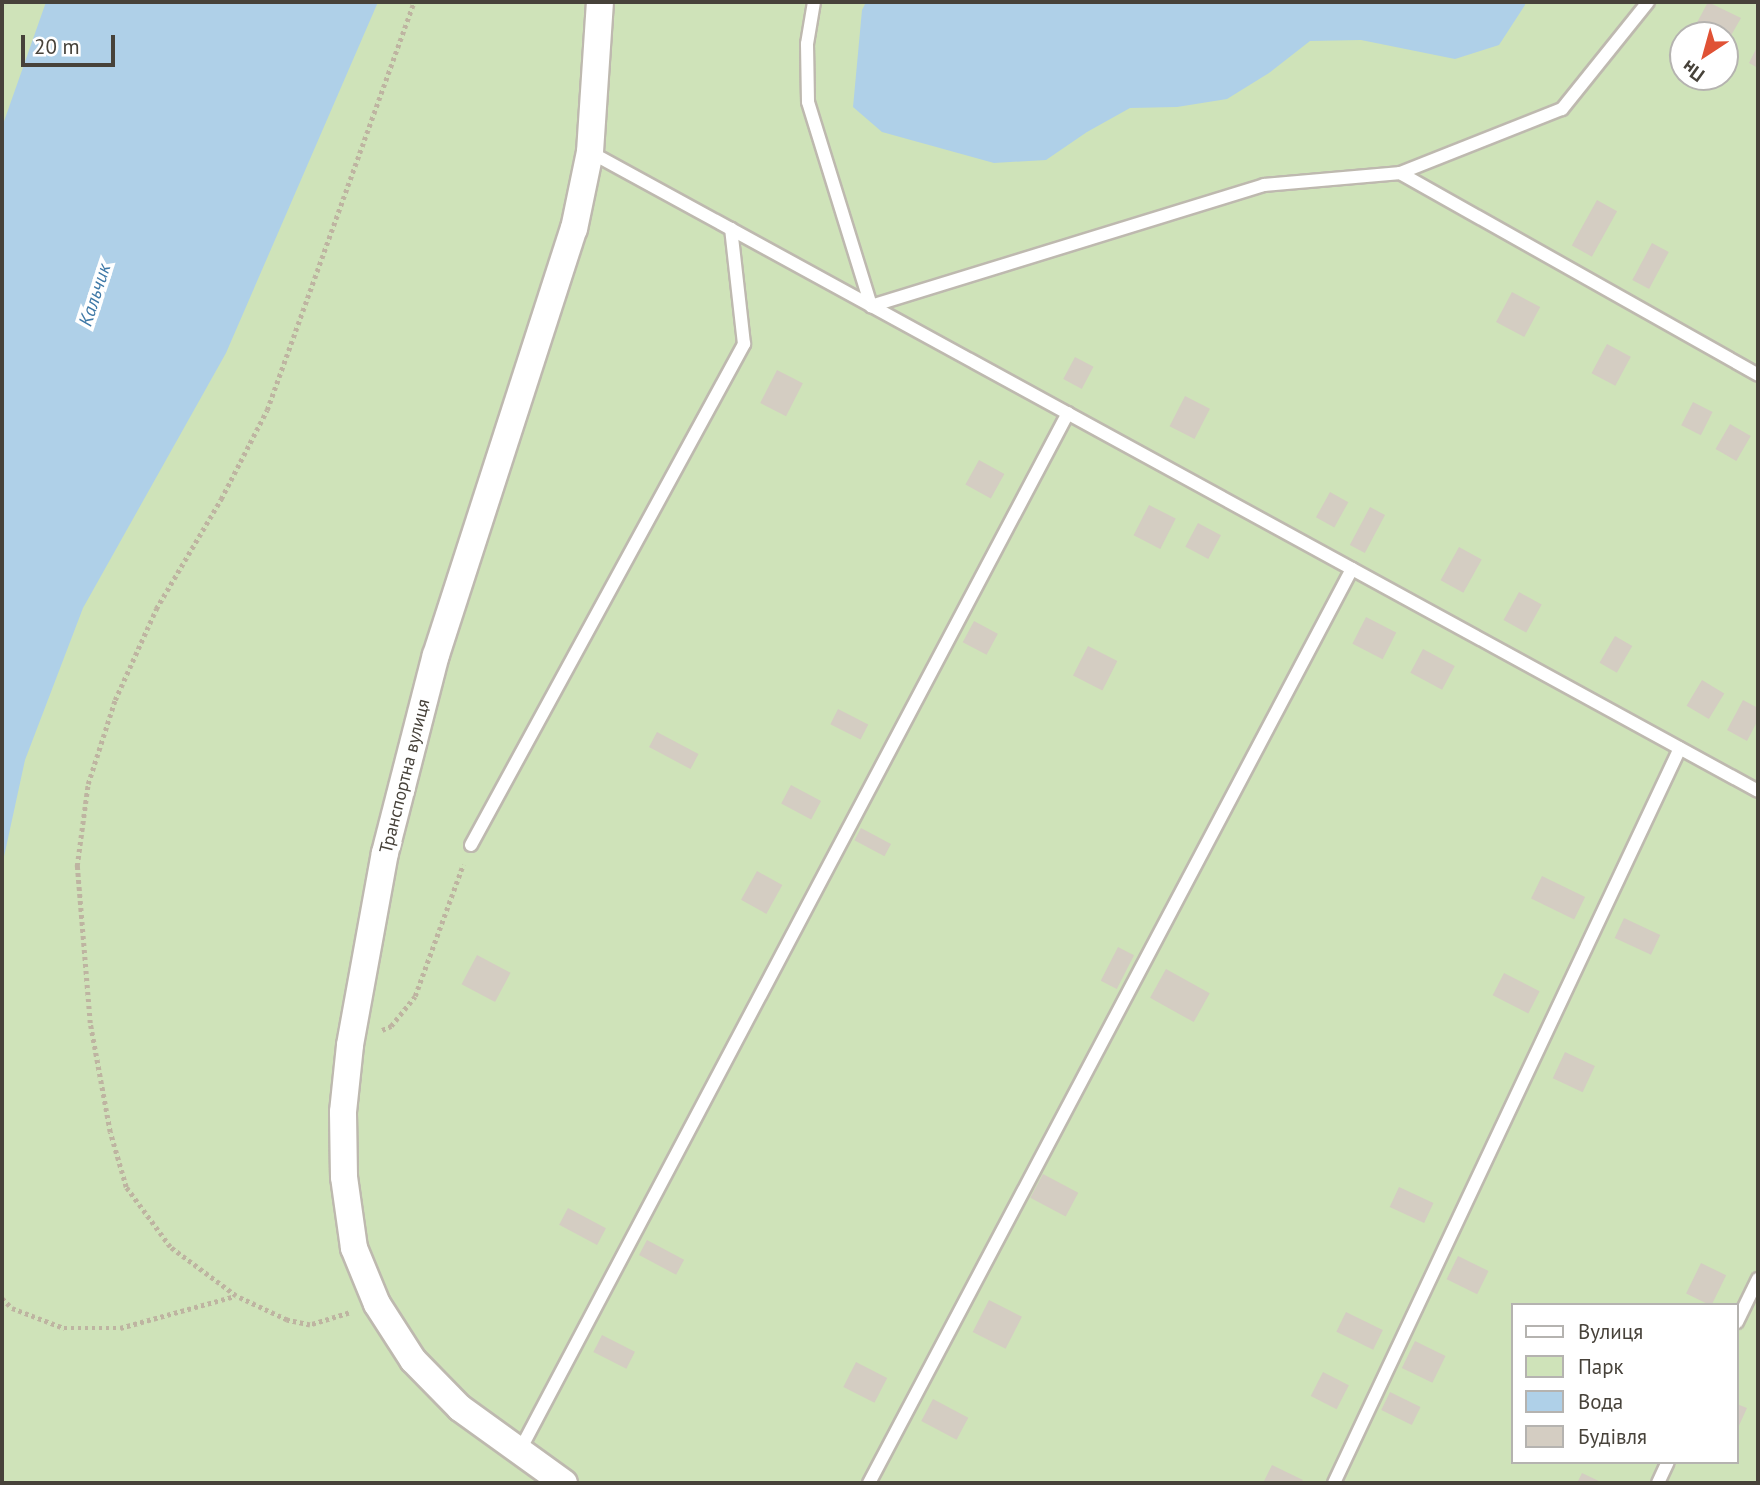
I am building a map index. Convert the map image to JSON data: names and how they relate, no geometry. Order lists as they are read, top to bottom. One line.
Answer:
{"streets":{"street":["Транспортна вулиця"]},"water":["Кальчик"],"legend":["Вулиця","Парк","Вода","Будівля"],"scale_bar":"20 m","north":"bottom left"}
